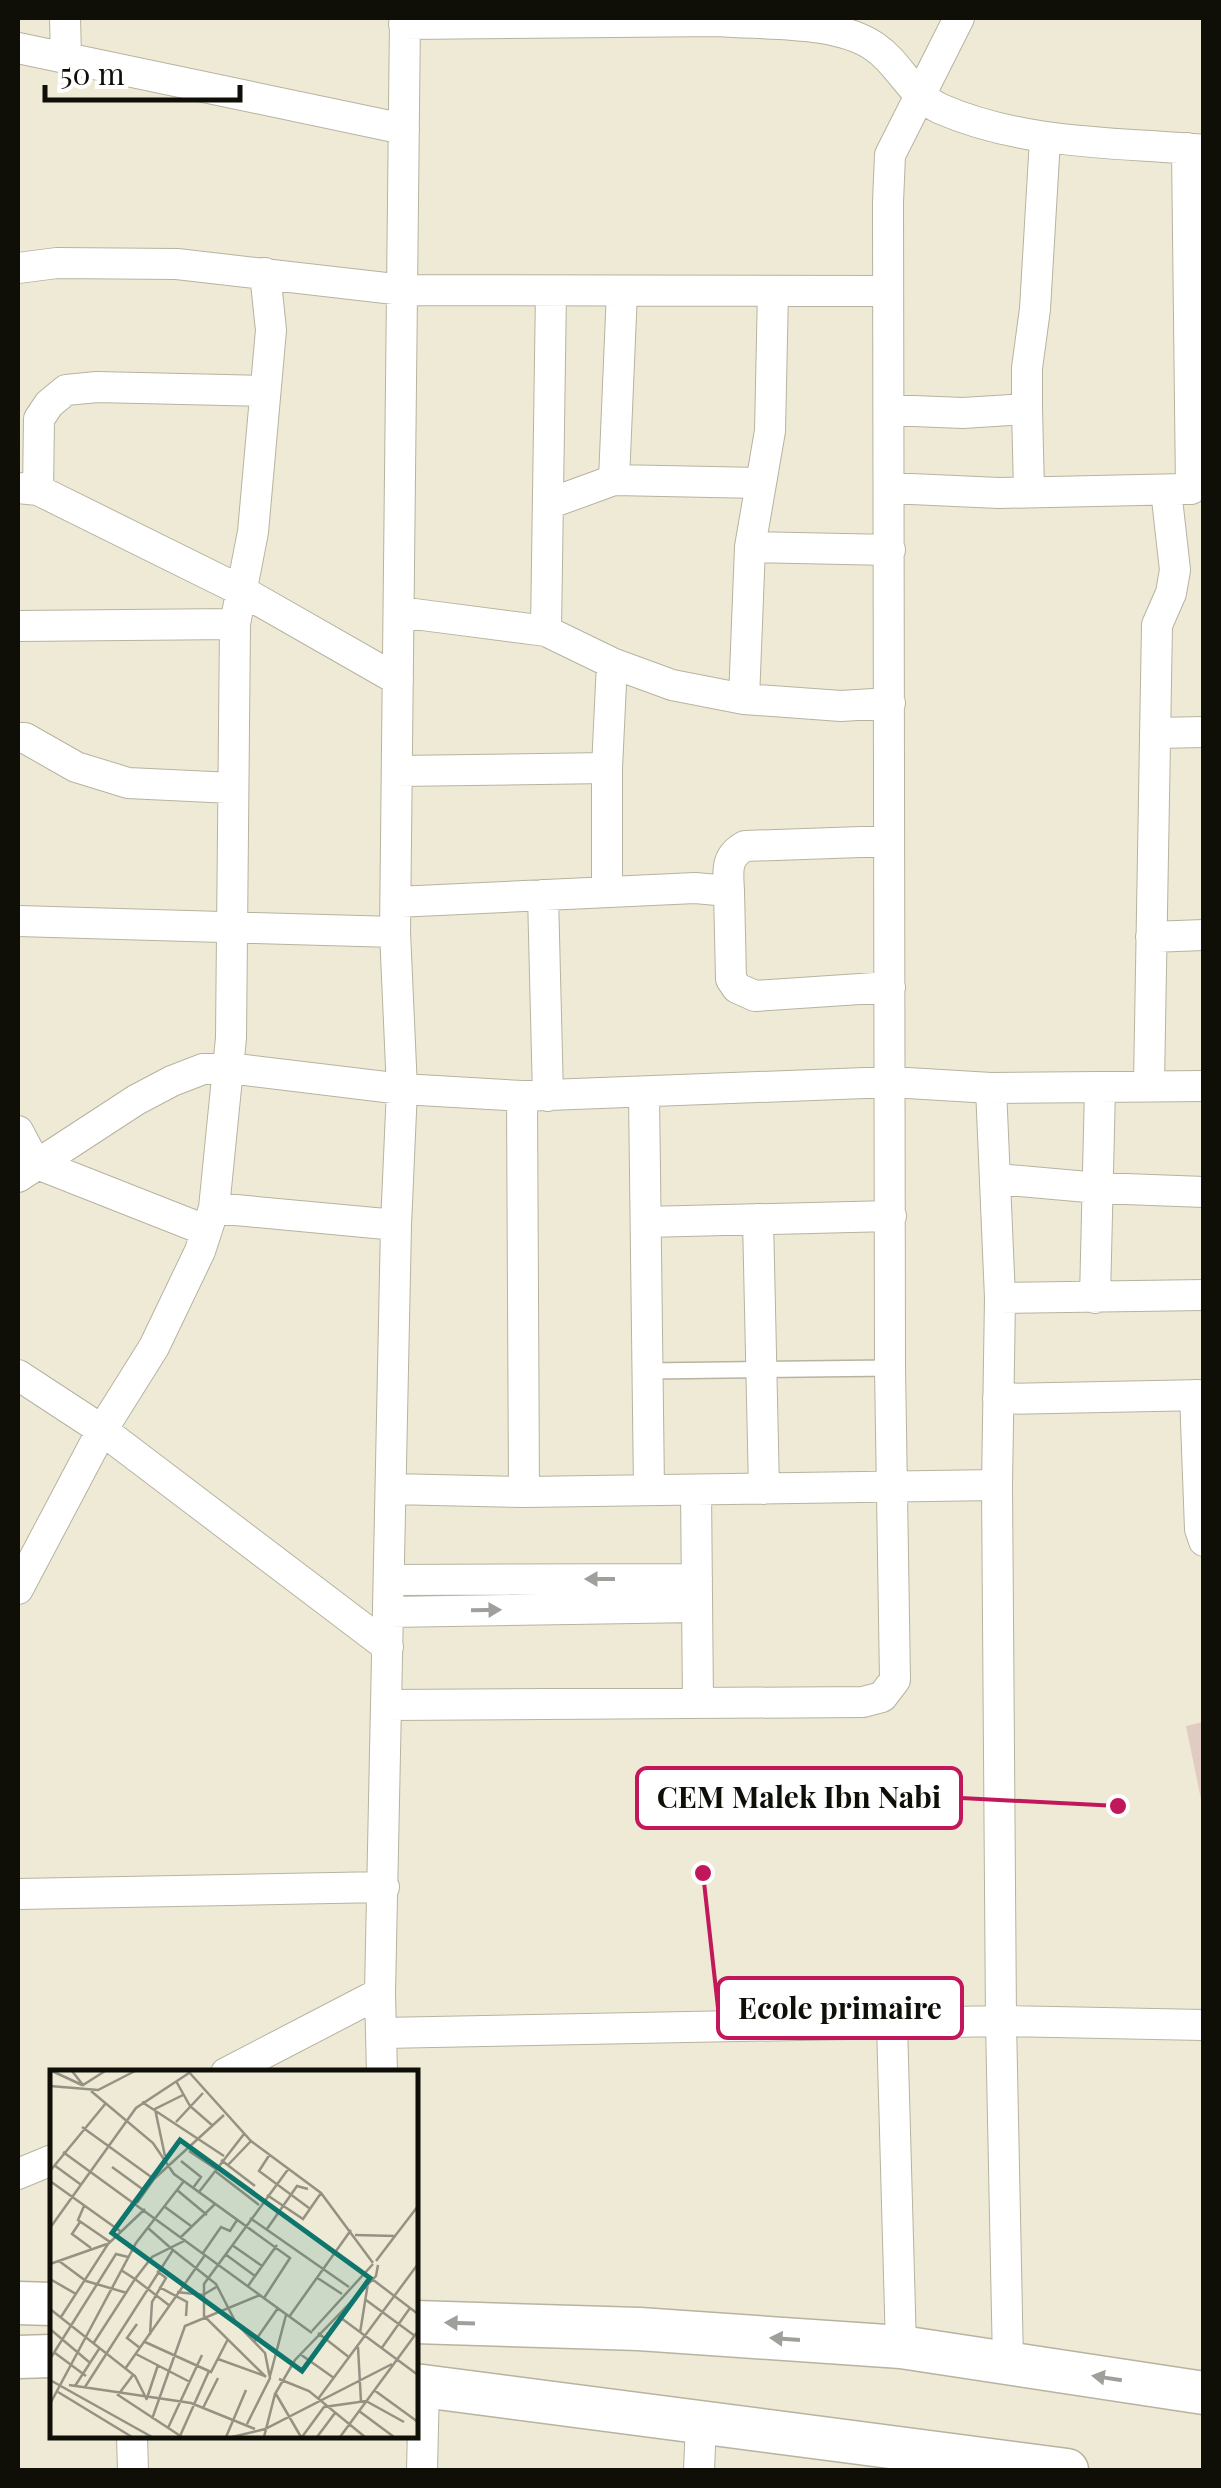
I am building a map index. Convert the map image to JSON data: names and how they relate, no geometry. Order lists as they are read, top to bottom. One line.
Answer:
{"places":["CEM Malek Ibn Nabi","Ecole primaire"],"scale_bar":"50 m"}
